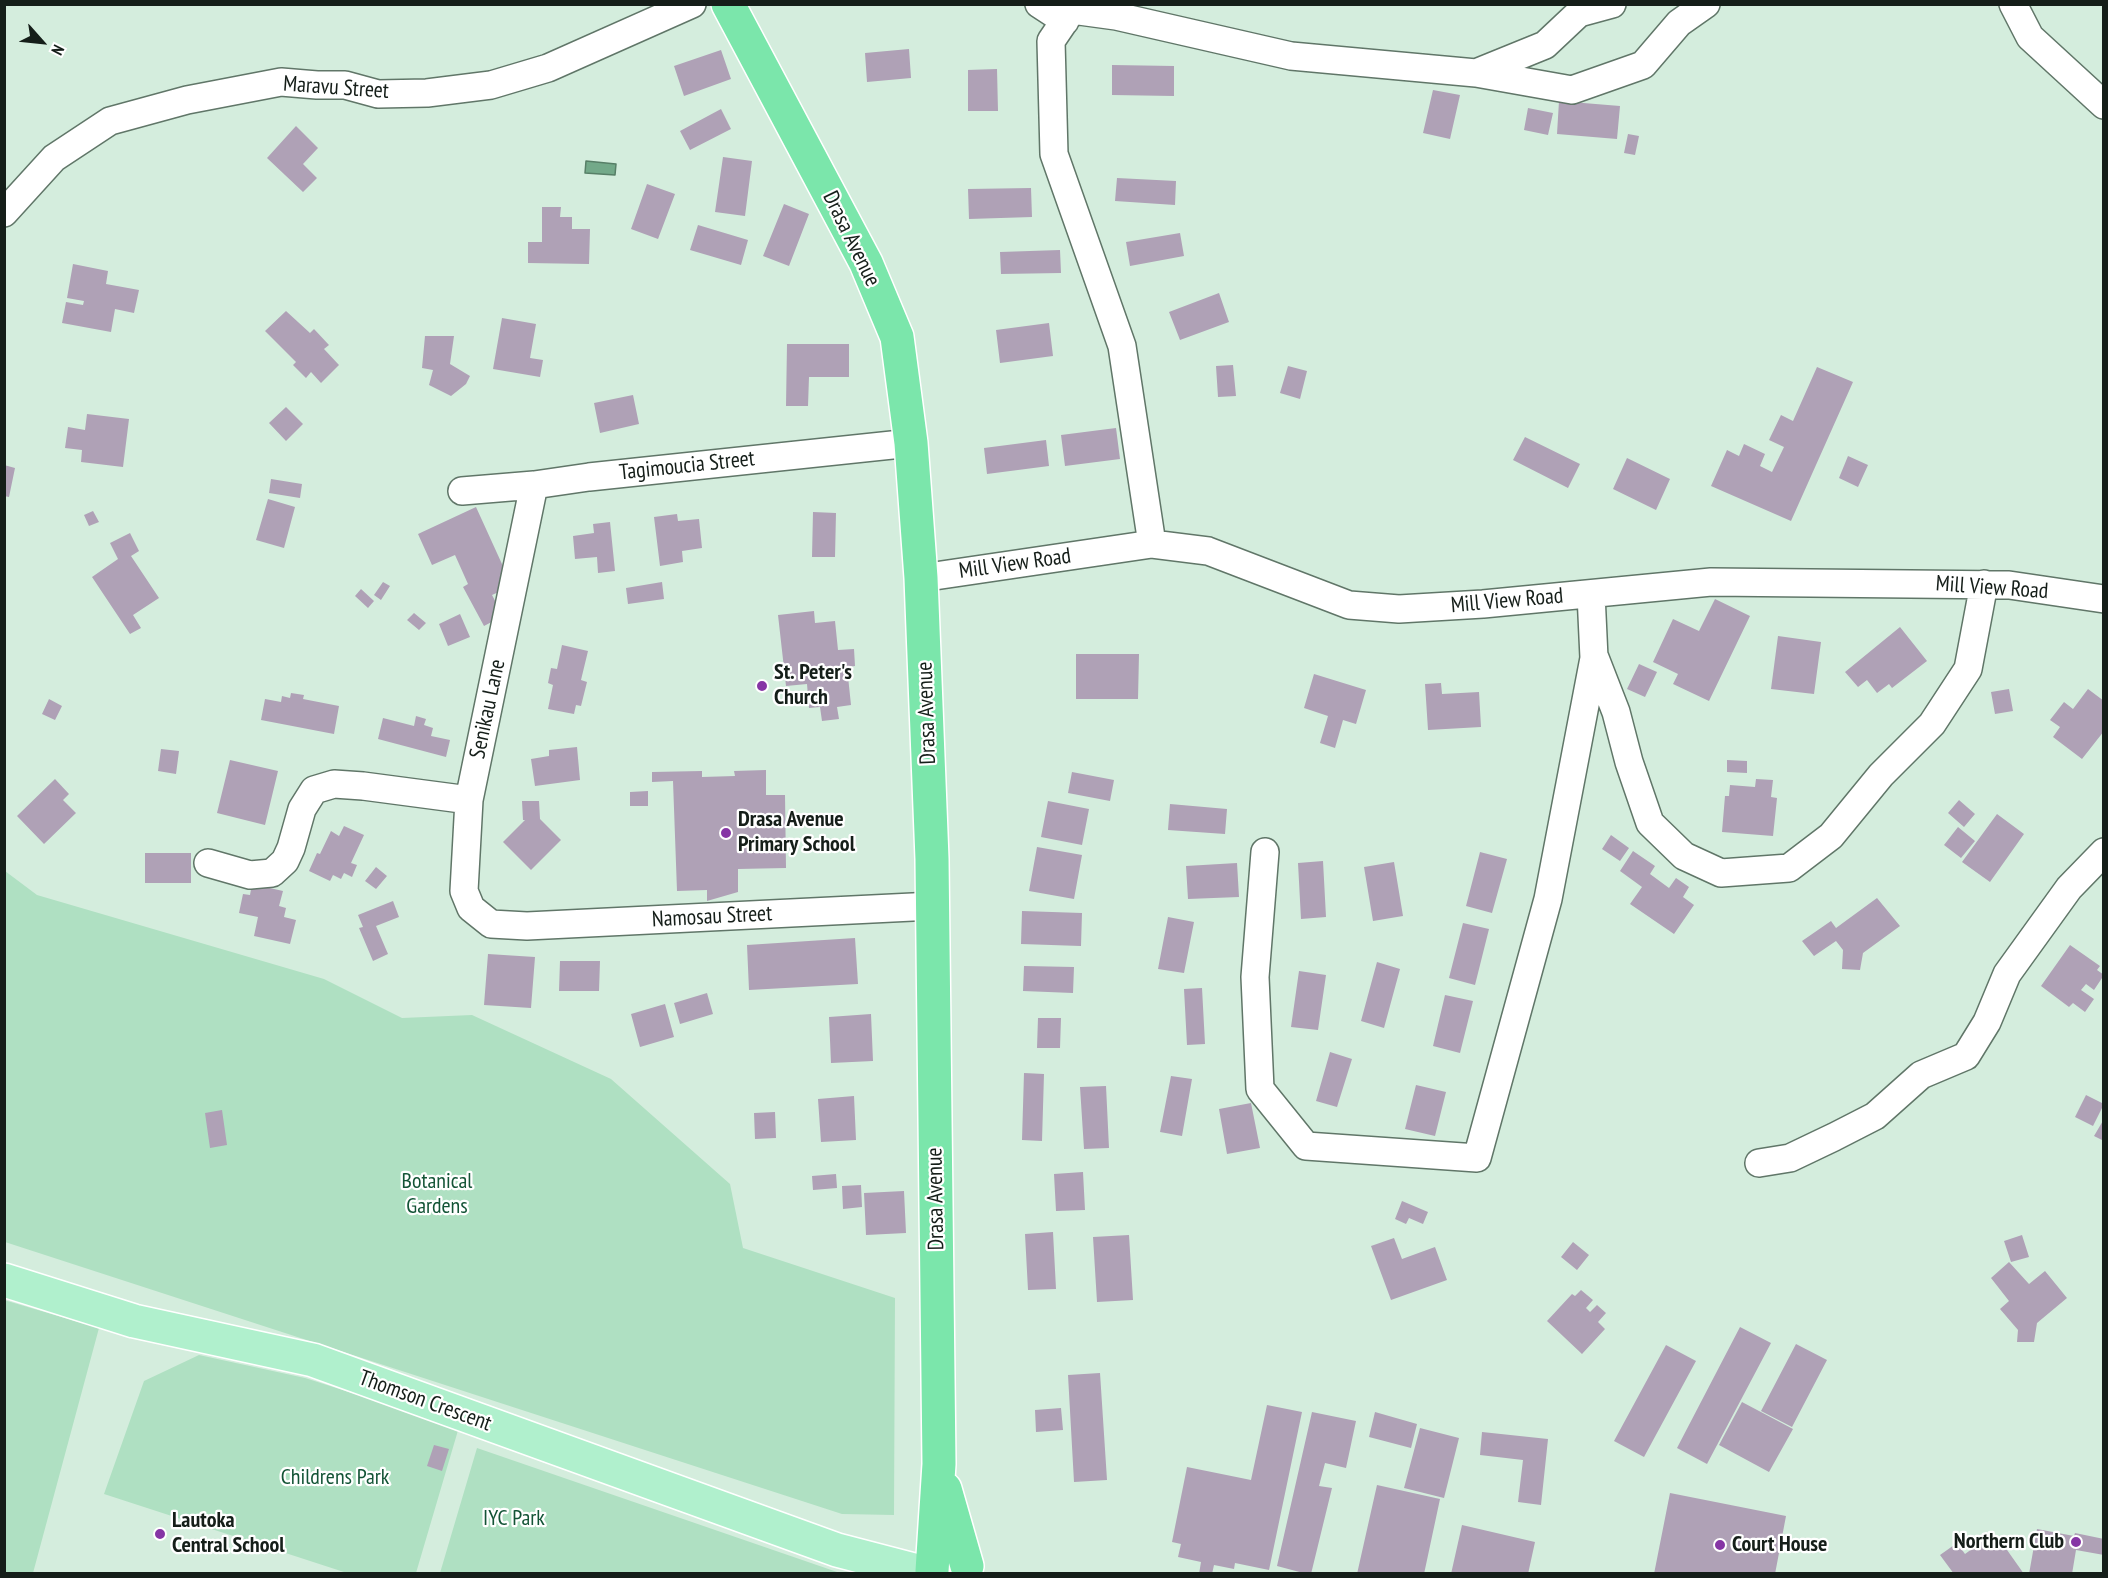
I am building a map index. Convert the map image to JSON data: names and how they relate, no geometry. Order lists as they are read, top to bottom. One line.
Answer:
{"streets":{"highway":["Drasa Avenue"],"main road":["Thomson Crescent"],"street":["Maravu Street","Tagimoucia Street","Mill View Road","Senikau Lane","Namosau Street"]},"crossings":[["Drasa Avenue","Tagimoucia Street"],["Drasa Avenue","Mill View Road"],["Drasa Avenue","Namosau Street"],["Drasa Avenue","Thomson Crescent"],["Tagimoucia Street","Senikau Lane"],["Senikau Lane","Namosau Street"]],"parks":["Botanical Gardens","Childrens Park","IYC Park"],"places":["St. Peter's Church","Drasa Avenue Primary School","Lautoka Central School","Northern Club","Court House"],"north":"bottom right"}
